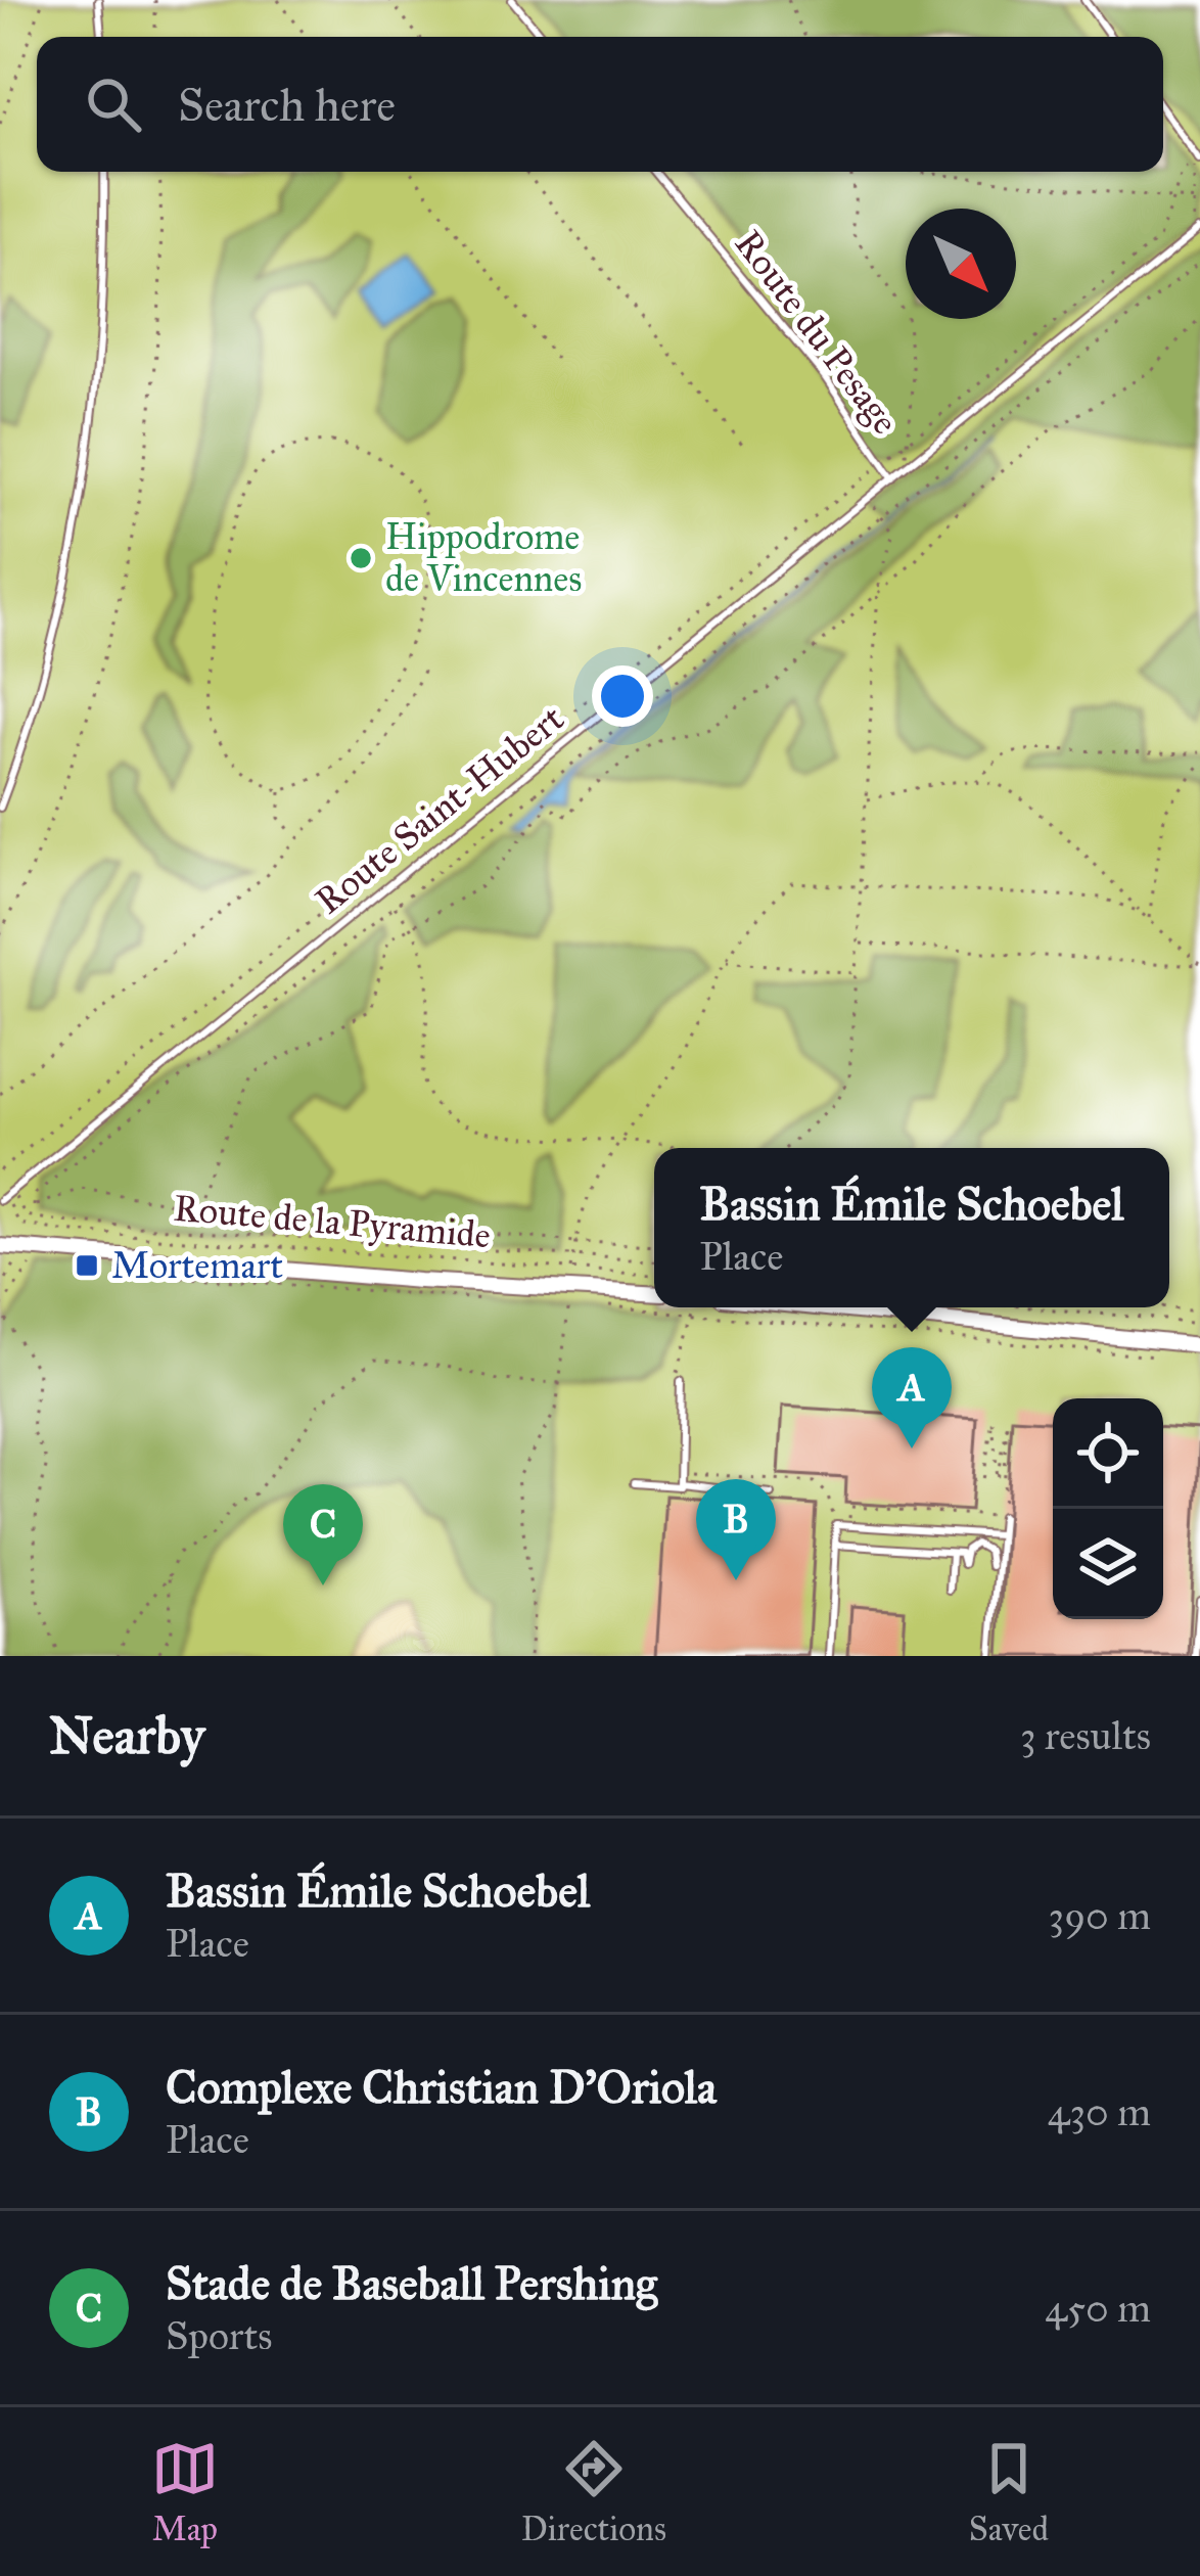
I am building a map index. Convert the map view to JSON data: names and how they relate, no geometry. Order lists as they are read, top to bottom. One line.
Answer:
{"streets":{"street":["Route de la Pyramide"],"lane":["Route du Pesage","Route Saint-Hubert"]},"crossings":[["Route du Pesage","Route Saint-Hubert"],["Route Saint-Hubert","Route de la Pyramide"]],"places":{"other":["Hippodrome de Vincennes"],"transit":["Mortemart"]},"north":"bottom right","page":{"search":"Search here","popup":["Bassin Émile Schoebel","Place"],"pins":["A","B","C"],"heading":["Nearby","3 results"],"list":[{"mark":"A","name":"Bassin Émile Schoebel","note":"Place","value":"390 m"},{"mark":"B","name":"Complexe Christian D’Oriola","note":"Place","value":"430 m"},{"mark":"C","name":"Stade de Baseball Pershing","note":"Sports","value":"450 m"}],"nav":["Map","Directions","Saved"]}}
